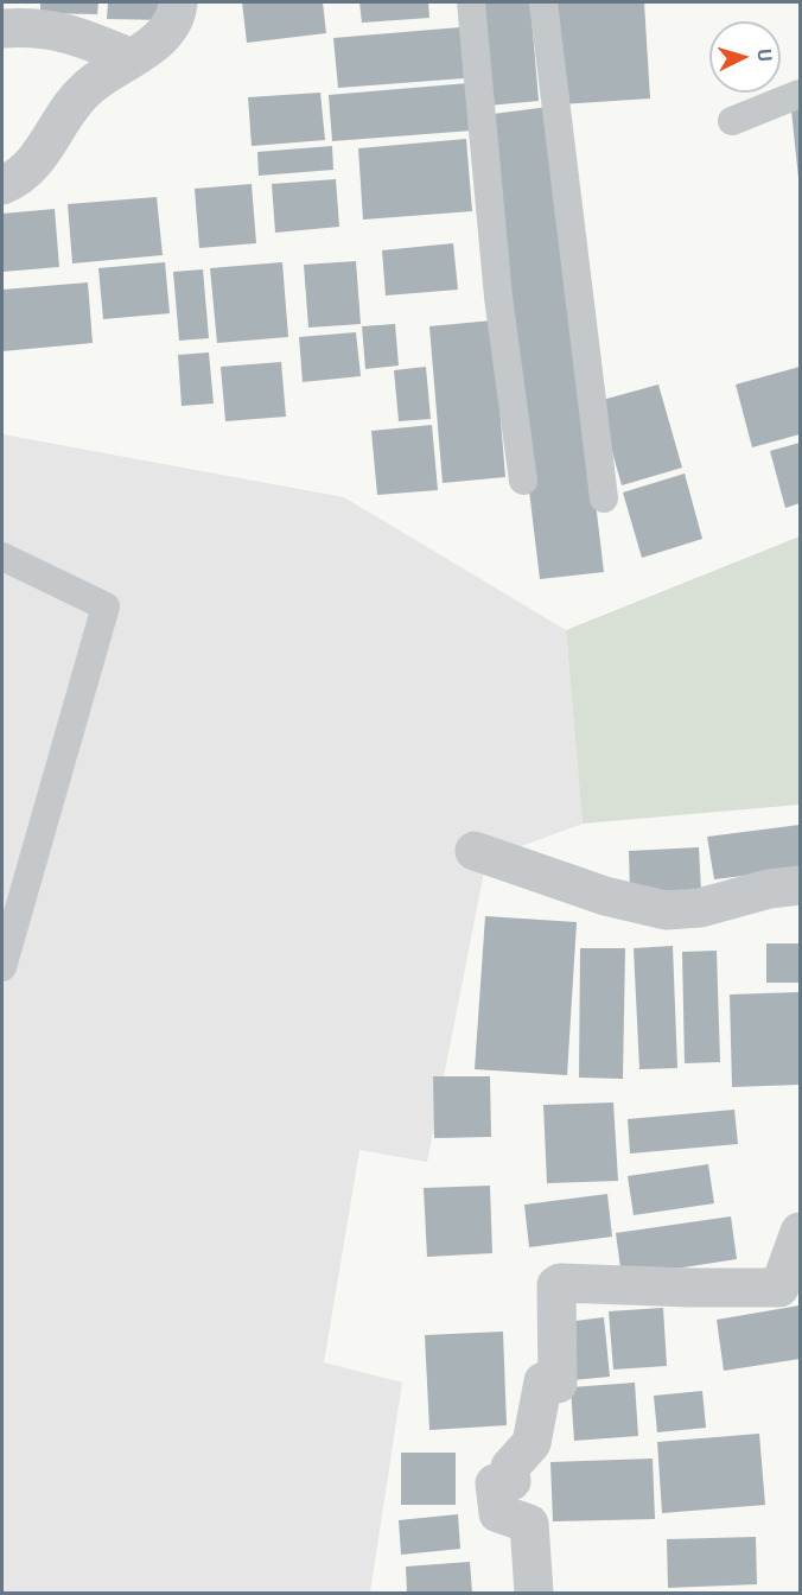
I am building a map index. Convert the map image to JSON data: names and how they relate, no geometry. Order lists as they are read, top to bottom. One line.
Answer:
{"north":"right"}
